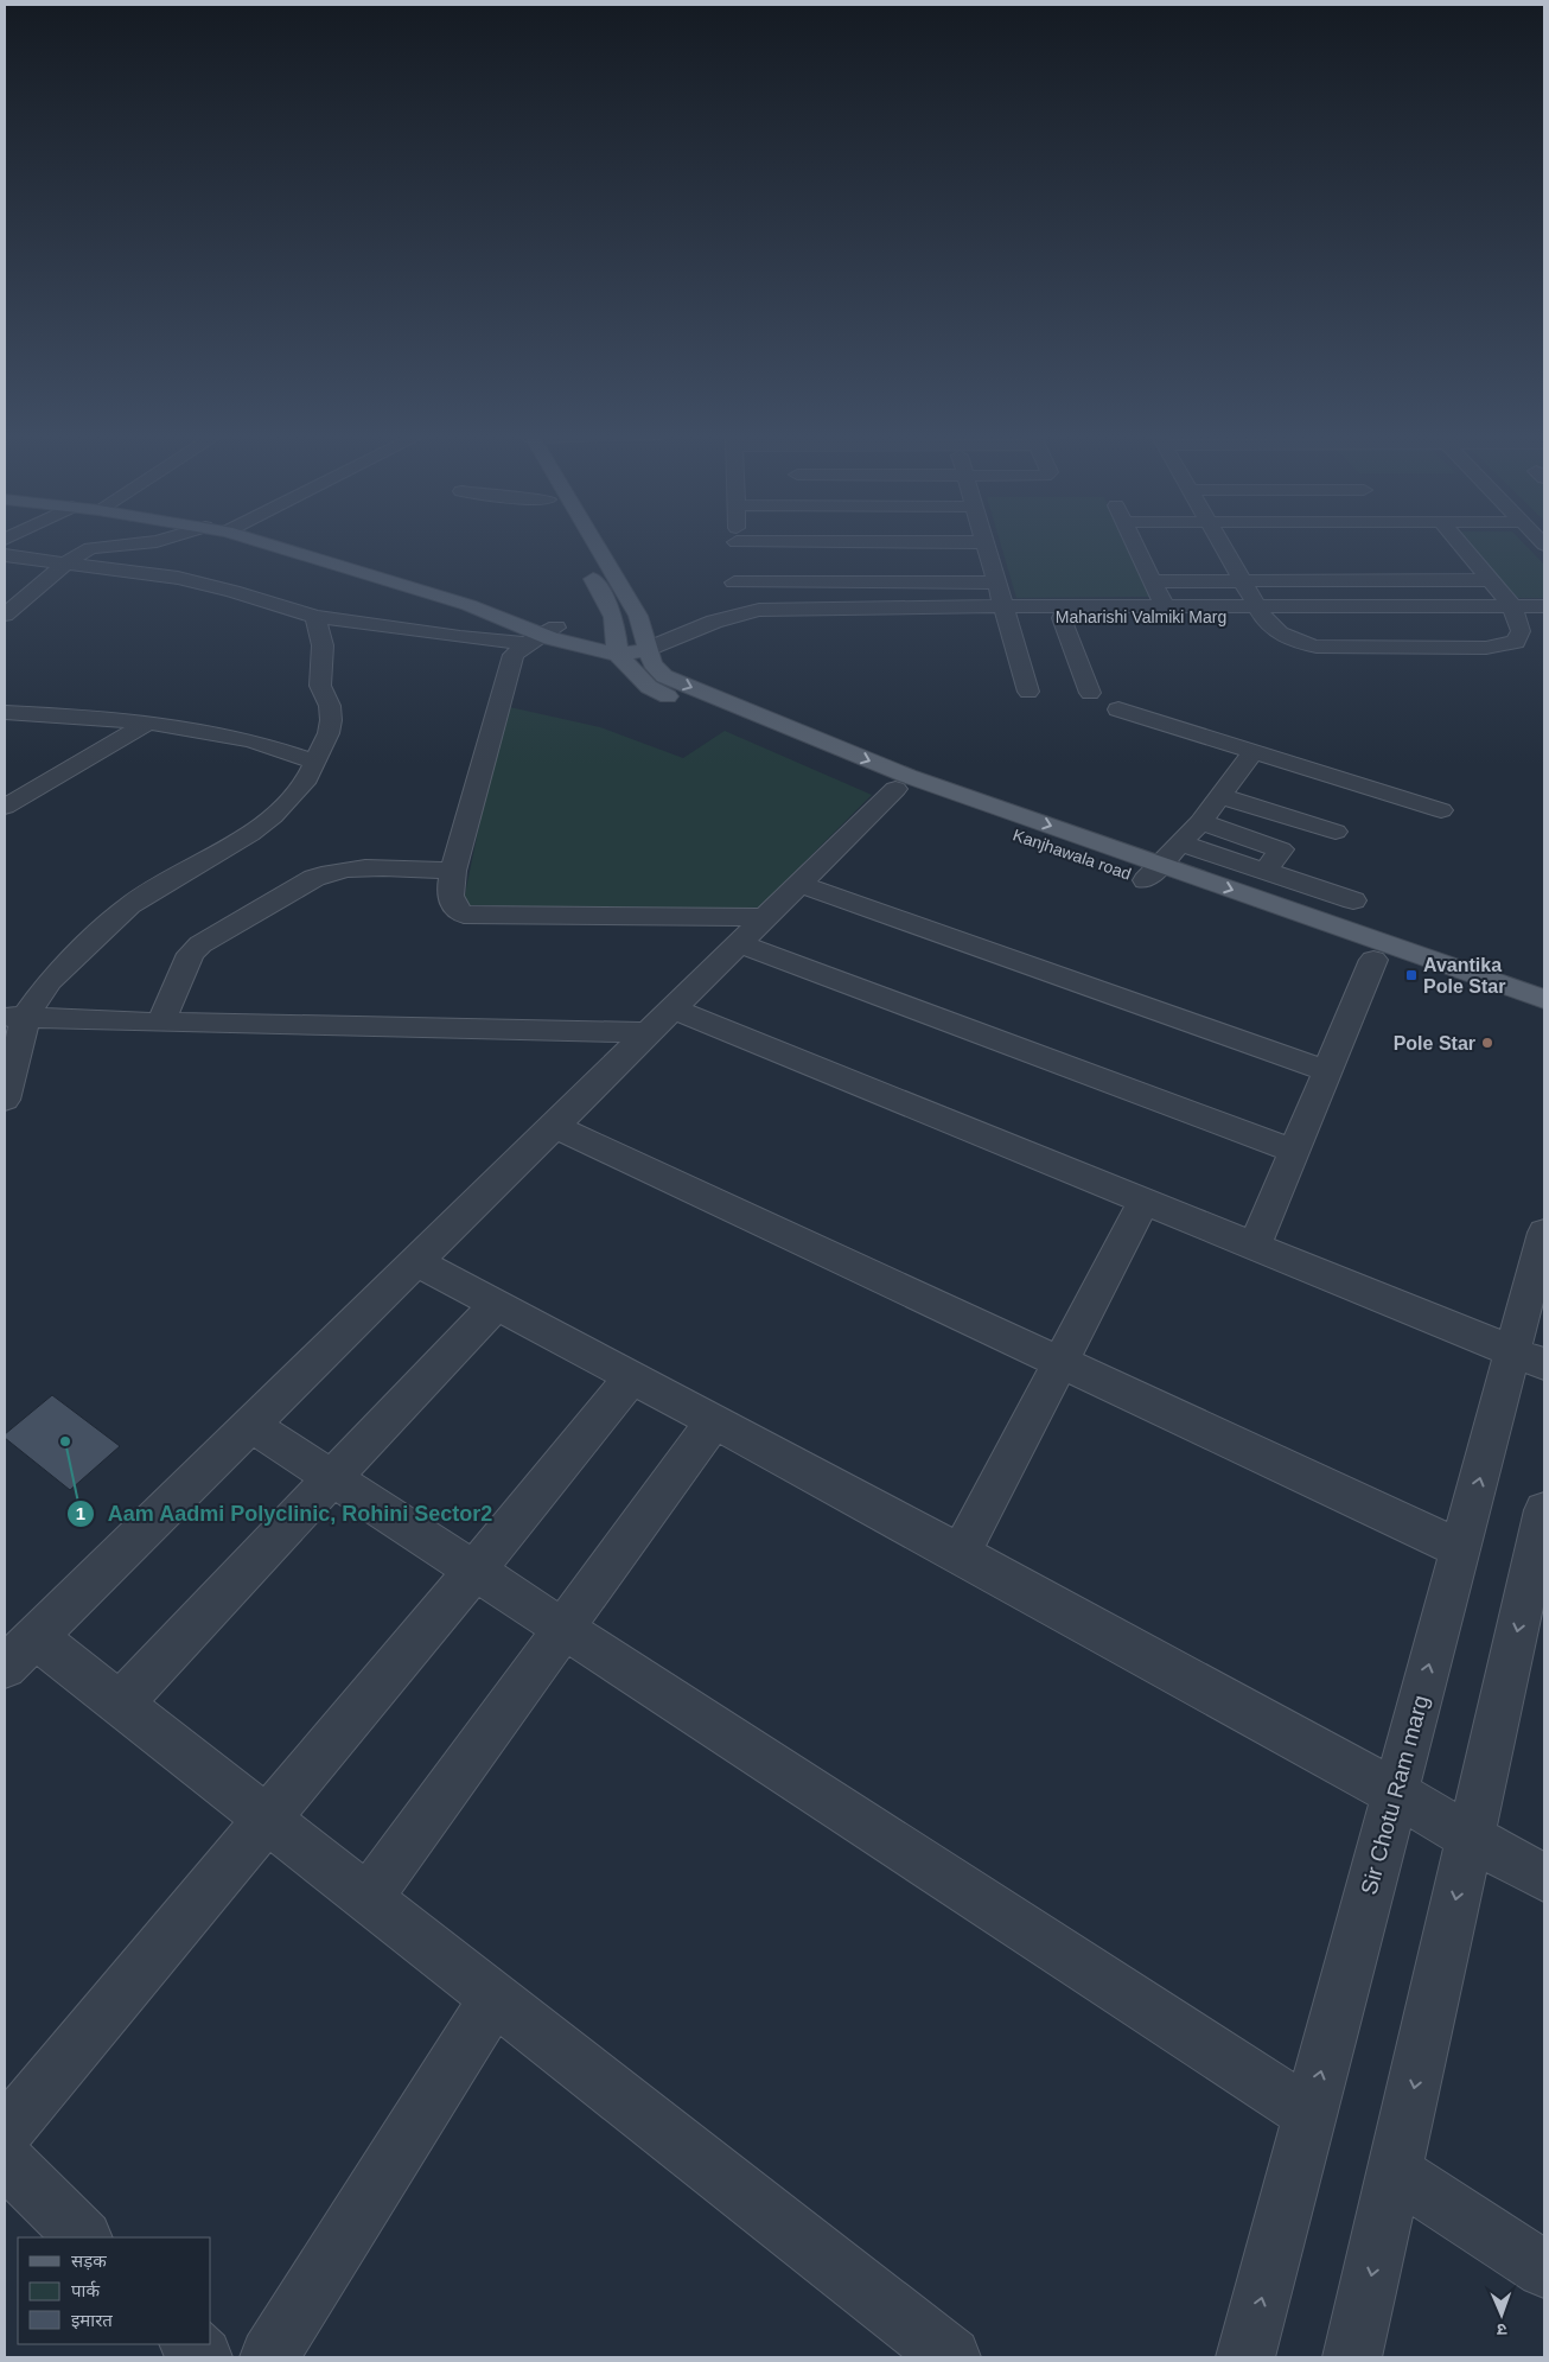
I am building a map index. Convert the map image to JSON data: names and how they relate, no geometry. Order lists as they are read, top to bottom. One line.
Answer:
{"streets":{"main road":["Kanjhawala road"],"street":["Maharishi Valmiki Marg","Sir Chotu Ram marg"]},"crossings":[["Maharishi Valmiki Marg","Kanjhawala road"]],"places":{"transit":["Avantika Pole Star"],"other":["Pole Star","Aam Aadmi Polyclinic, Rohini Sector2"]},"legend":["सड़क","पार्क","इमारत"],"north":"bottom"}
